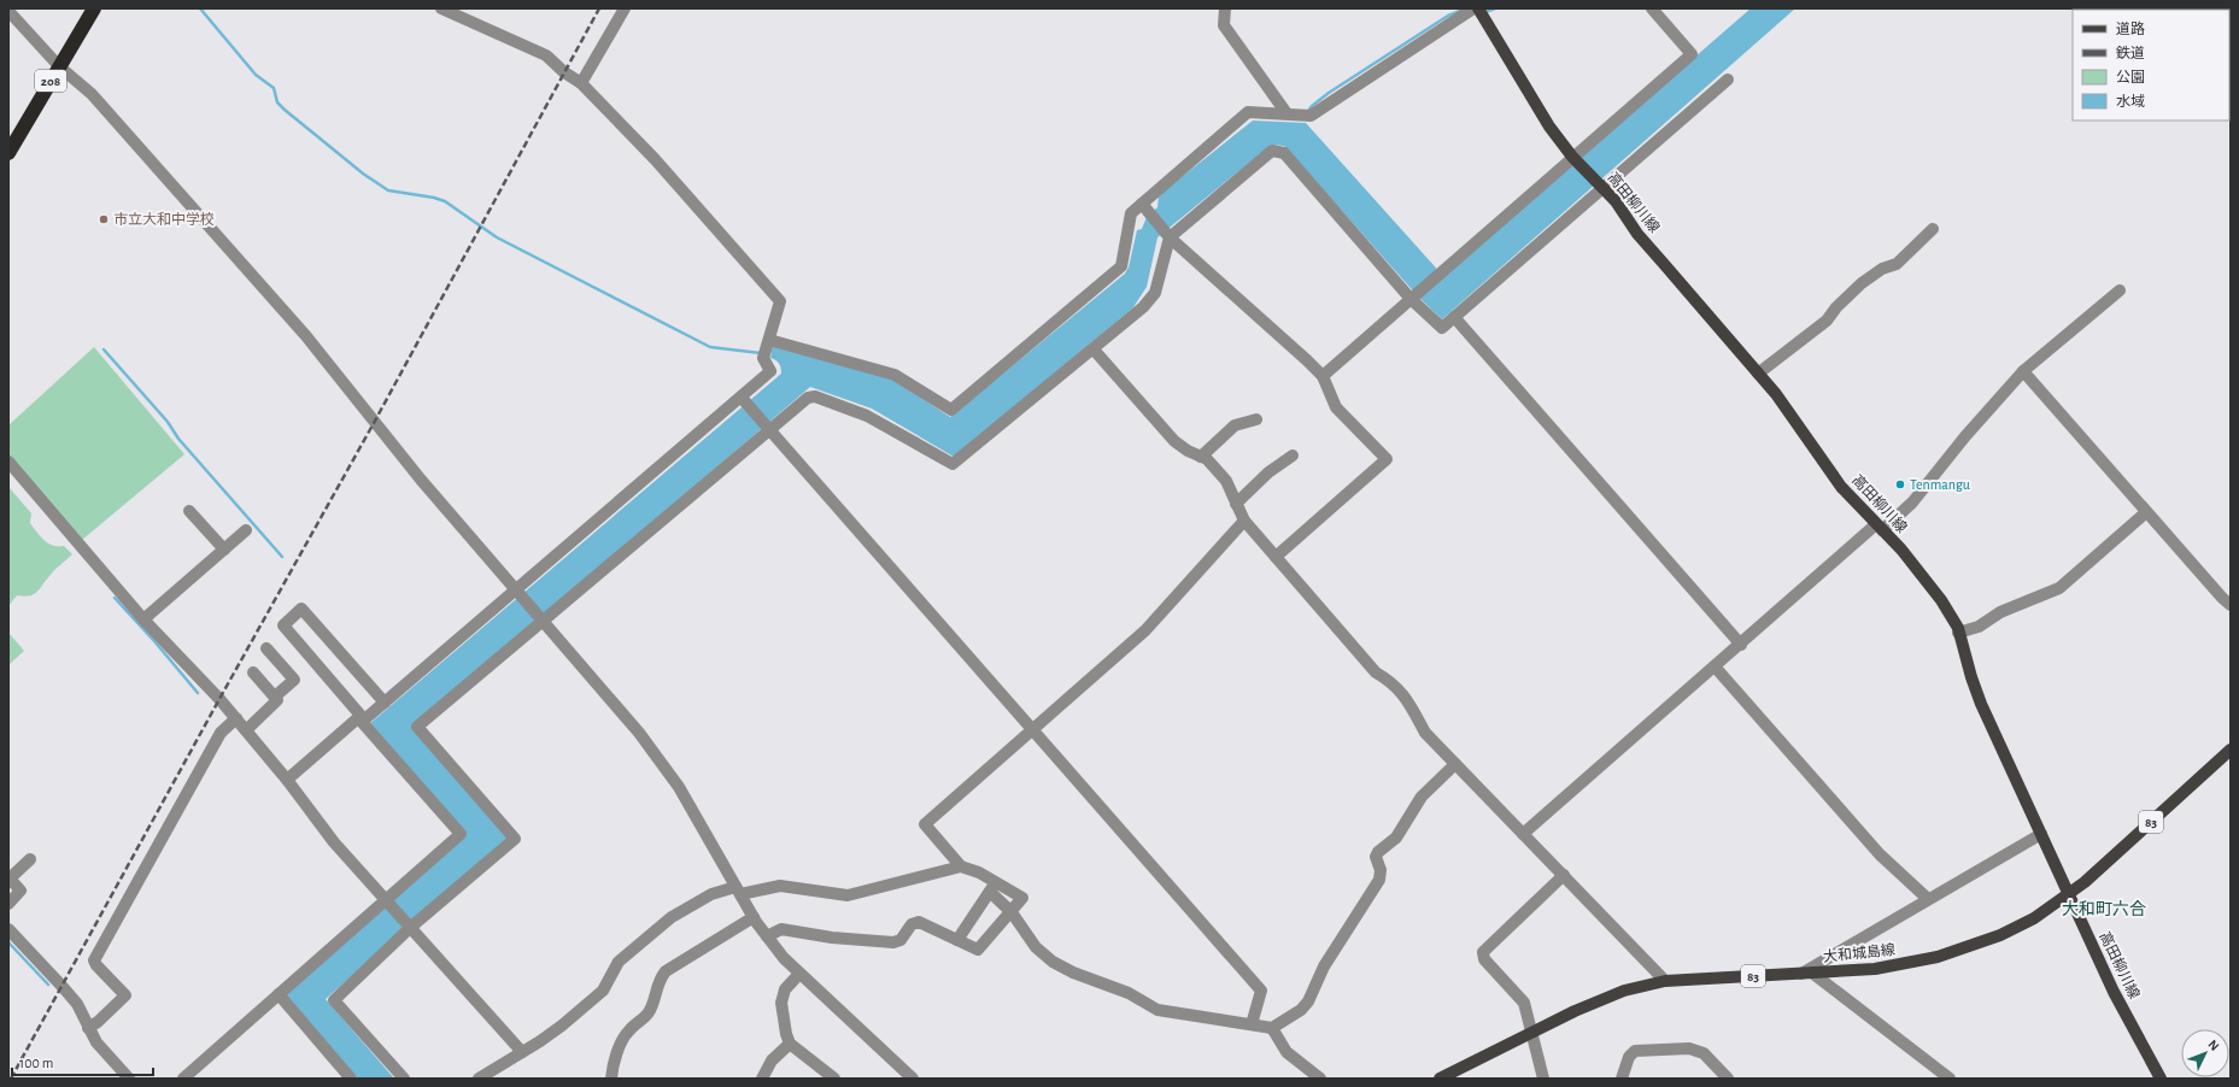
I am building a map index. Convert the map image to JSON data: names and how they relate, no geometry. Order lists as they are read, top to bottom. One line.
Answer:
{"streets":{"highway":["208"],"main road":["高田柳川線","83","大和城島線"]},"crossings":[["高田柳川線","大和城島線"]],"districts":["大和町六合"],"places":["市立大和中学校","Tenmangu"],"legend":["道路","鉄道","公園","水域"],"scale_bar":"100 m","north":"top right"}
